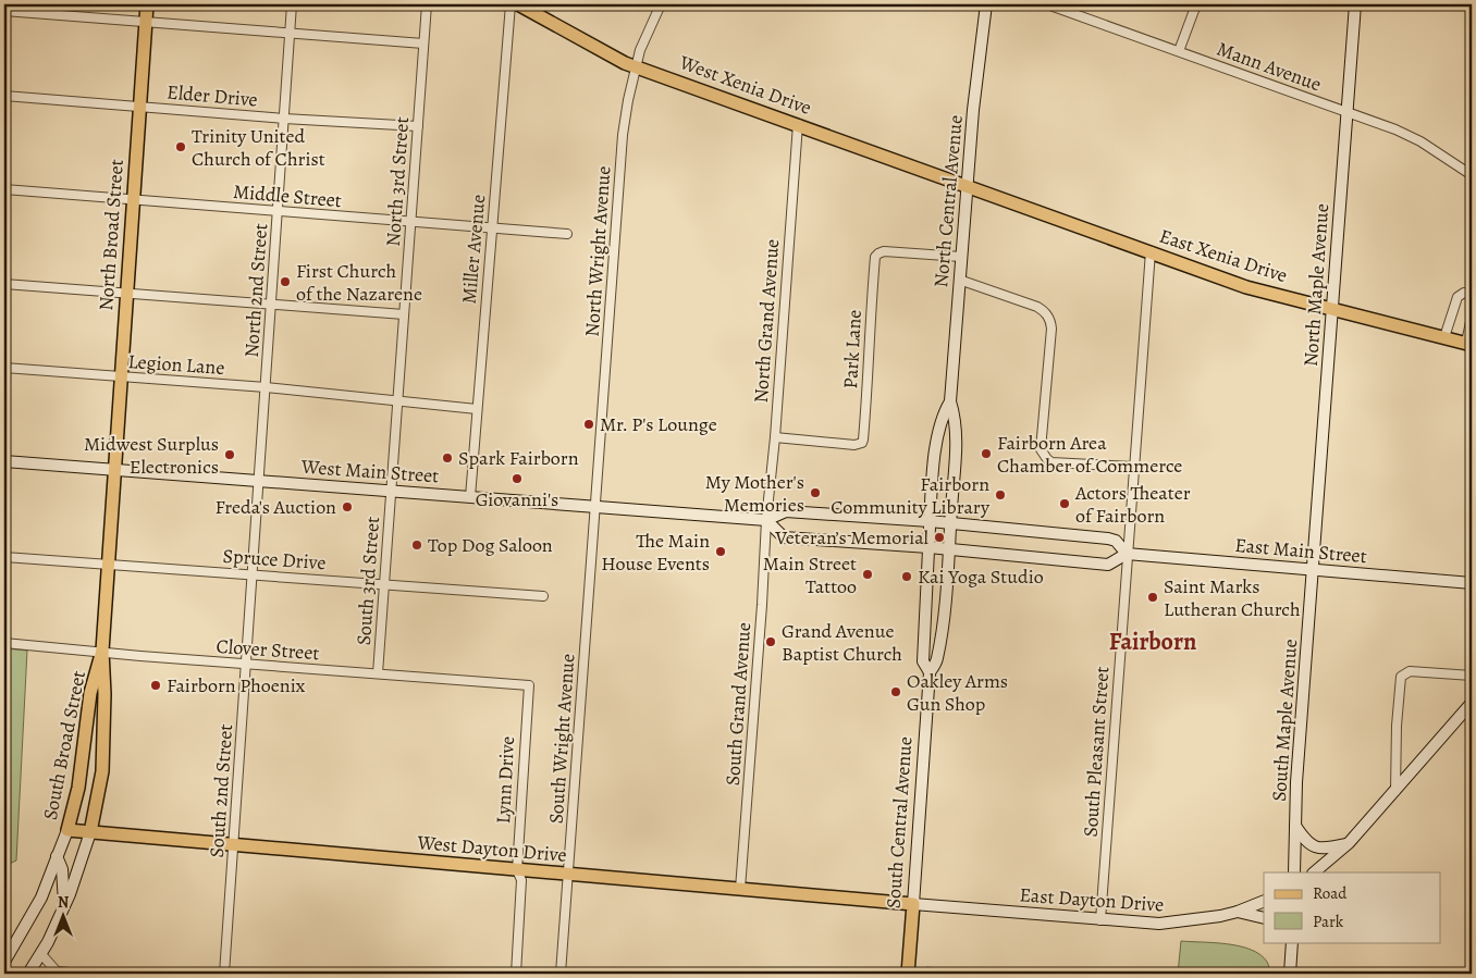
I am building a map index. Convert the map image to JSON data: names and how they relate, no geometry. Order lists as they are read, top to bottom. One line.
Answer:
{"streets":{"main road":["West Xenia Drive","North Broad Street","East Xenia Drive","South Broad Street","South Central Avenue","West Dayton Drive"],"street":["Mann Avenue","Elder Drive","North 3rd Street","Middle Street","North Central Avenue","Miller Avenue","North Wright Avenue","North Maple Avenue","North 2nd Street","North Grand Avenue","Park Lane","Legion Lane","West Main Street","East Main Street","Spruce Drive","South 3rd Street","Clover Street","South Grand Avenue","South Maple Avenue","South Wright Avenue","South Pleasant Street","Lynn Drive","South 2nd Street","East Dayton Drive"]},"crossings":[["Mann Avenue","North Maple Avenue"],["West Xenia Drive","North Central Avenue"],["West Xenia Drive","North Wright Avenue"],["West Xenia Drive","East Xenia Drive"],["West Xenia Drive","North Grand Avenue"],["Elder Drive","North 3rd Street"],["Elder Drive","North Broad Street"],["Elder Drive","North 2nd Street"],["North 3rd Street","Middle Street"],["North 3rd Street","Legion Lane"],["North 3rd Street","West Main Street"],["North 3rd Street","South 3rd Street"],["Middle Street","North Broad Street"],["Middle Street","Miller Avenue"],["Middle Street","North 2nd Street"],["North Central Avenue","East Xenia Drive"],["North Central Avenue","Park Lane"],["North Central Avenue","West Main Street"],["North Central Avenue","East Main Street"],["North Central Avenue","South Central Avenue"],["North Broad Street","Legion Lane"],["North Broad Street","West Main Street"],["North Broad Street","South Broad Street"],["Miller Avenue","Legion Lane"],["Miller Avenue","West Main Street"],["North Wright Avenue","West Main Street"],["North Wright Avenue","South Wright Avenue"],["East Xenia Drive","North Maple Avenue"],["East Xenia Drive","South Pleasant Street"],["North Maple Avenue","East Main Street"],["North Maple Avenue","South Maple Avenue"],["North 2nd Street","Legion Lane"],["North 2nd Street","West Main Street"],["North 2nd Street","South 2nd Street"],["North Grand Avenue","Park Lane"],["North Grand Avenue","West Main Street"],["North Grand Avenue","South Grand Avenue"],["West Main Street","South 3rd Street"],["West Main Street","South Grand Avenue"],["West Main Street","South Wright Avenue"],["West Main Street","South Broad Street"],["West Main Street","South 2nd Street"],["East Main Street","South Maple Avenue"],["East Main Street","South Pleasant Street"],["East Main Street","South Central Avenue"],["Spruce Drive","South 3rd Street"],["Spruce Drive","South Broad Street"],["Spruce Drive","South 2nd Street"],["South 3rd Street","Clover Street"],["Clover Street","South Broad Street"],["Clover Street","Lynn Drive"],["Clover Street","South 2nd Street"],["South Grand Avenue","West Dayton Drive"],["South Wright Avenue","West Dayton Drive"],["South Broad Street","West Dayton Drive"],["South Pleasant Street","East Dayton Drive"],["Lynn Drive","West Dayton Drive"],["South 2nd Street","West Dayton Drive"],["South Central Avenue","West Dayton Drive"],["South Central Avenue","East Dayton Drive"],["West Dayton Drive","East Dayton Drive"]],"districts":["Fairborn"],"places":["Trinity United Church of Christ","First Church of the Nazarene","Mr. P's Lounge","Fairborn Area Chamber of Commerce","Midwest Surplus Electronics","Spark Fairborn","Giovanni's","My Mother's Memories","Fairborn Community Library","Actors Theater of Fairborn","Freda's Auction","Veteran’s Memorial","Top Dog Saloon","The Main House Events","Main Street Tattoo","Kai Yoga Studio","Saint Marks Lutheran Church","Grand Avenue Baptist Church","Fairborn Phoenix","Oakley Arms Gun Shop"],"legend":["Road","Park"],"north":"top"}
